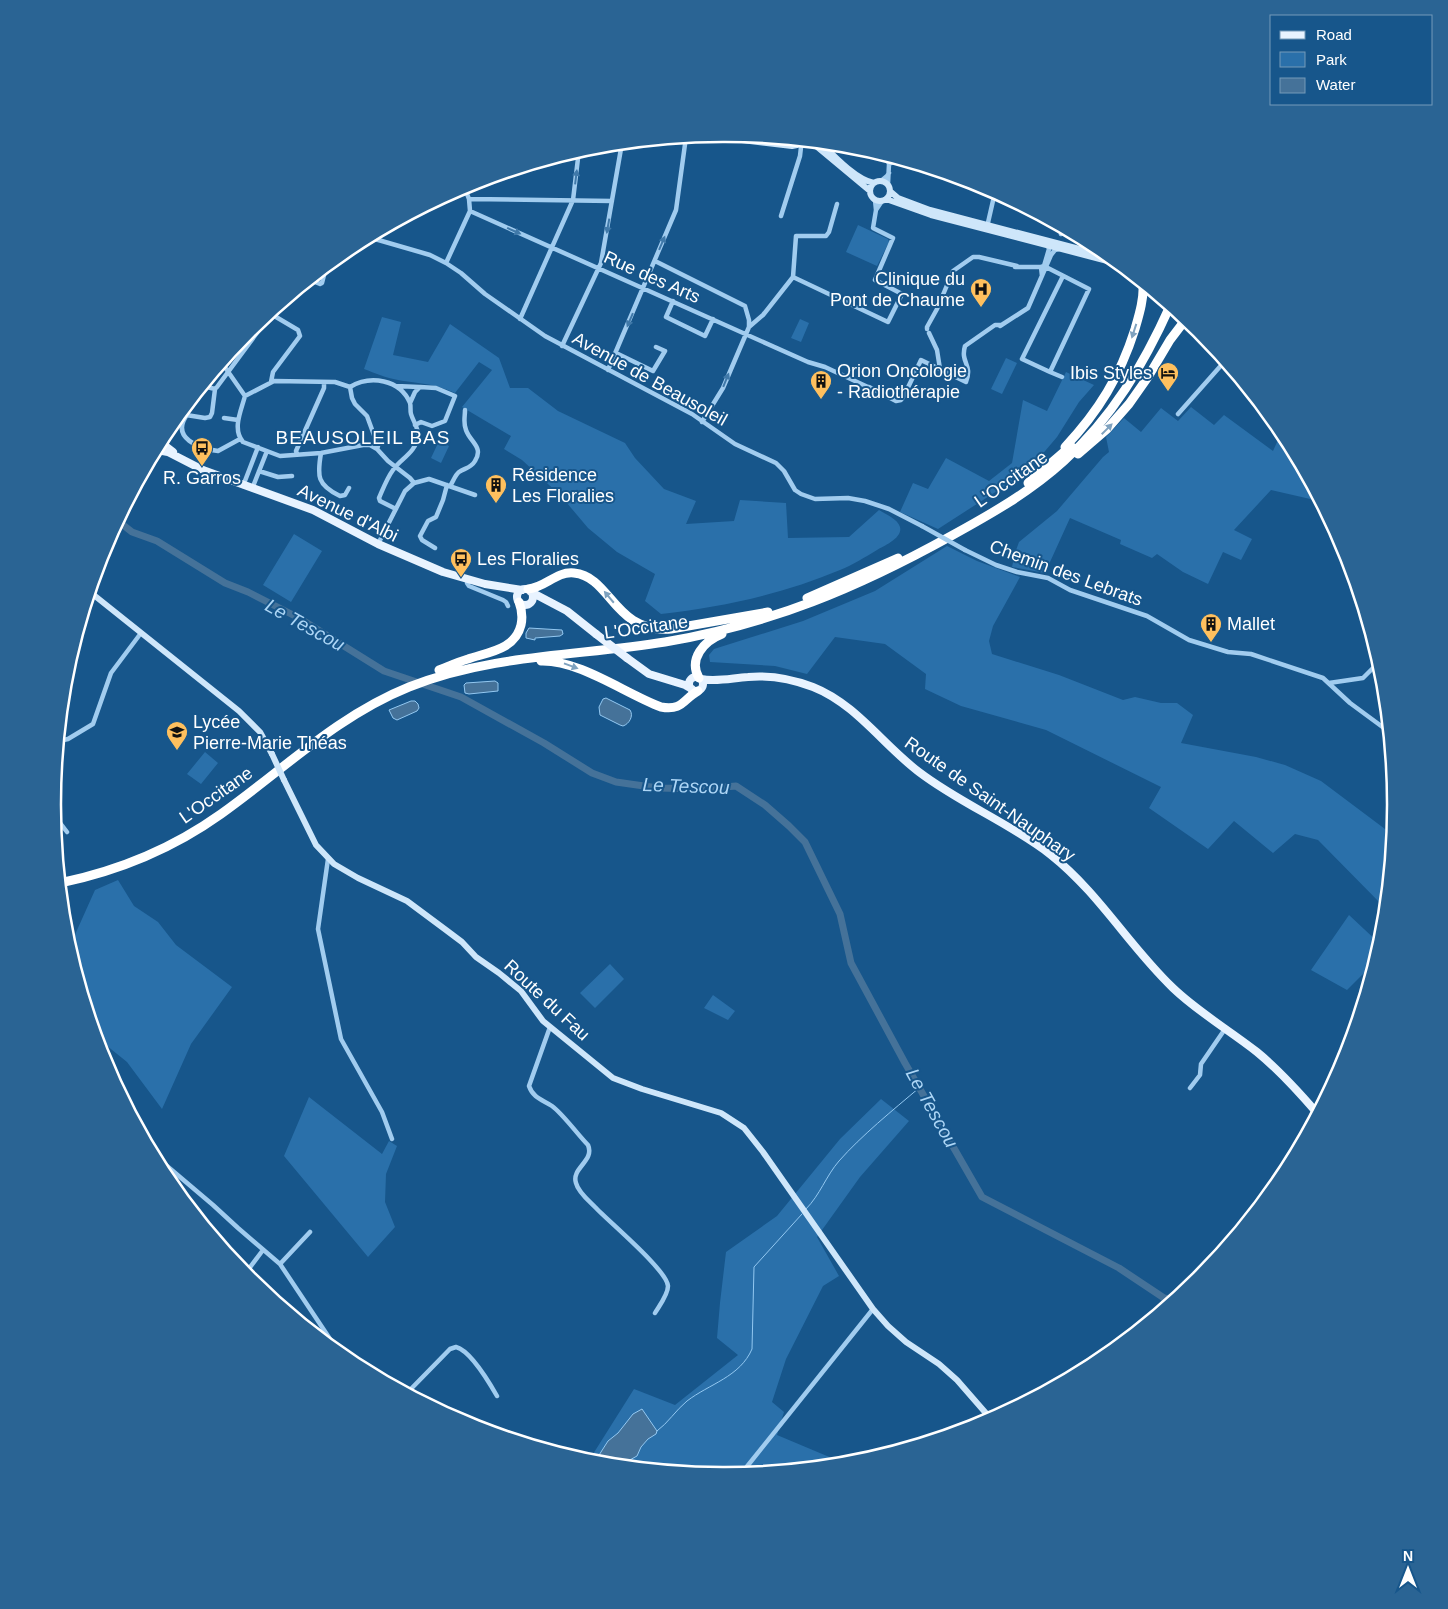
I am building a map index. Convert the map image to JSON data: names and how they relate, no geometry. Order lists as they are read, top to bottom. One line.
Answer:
{"streets":{"highway":["L'Occitane"],"main road":["Avenue d'Albi","Route de Saint-Nauphary"],"street":["Rue des Arts","Avenue de Beausoleil","Chemin des Lebrats","Route du Fau"]},"crossings":[["Avenue de Beausoleil","Chemin des Lebrats"],["Avenue d'Albi","Route de Saint-Nauphary"]],"districts":["BEAUSOLEIL BAS"],"water":["Le Tescou"],"places":{"hospital":["Clinique du Pont de Chaume"],"hotel":["Ibis Styles"],"building":["Orion Oncologie - Radiothérapie","Résidence Les Floralies","Mallet"],"bus stop":["R. Garros","Les Floralies"],"school or university":["Lycée Pierre-Marie Théas"]},"legend":["Road","Park","Water"],"north":"top"}
